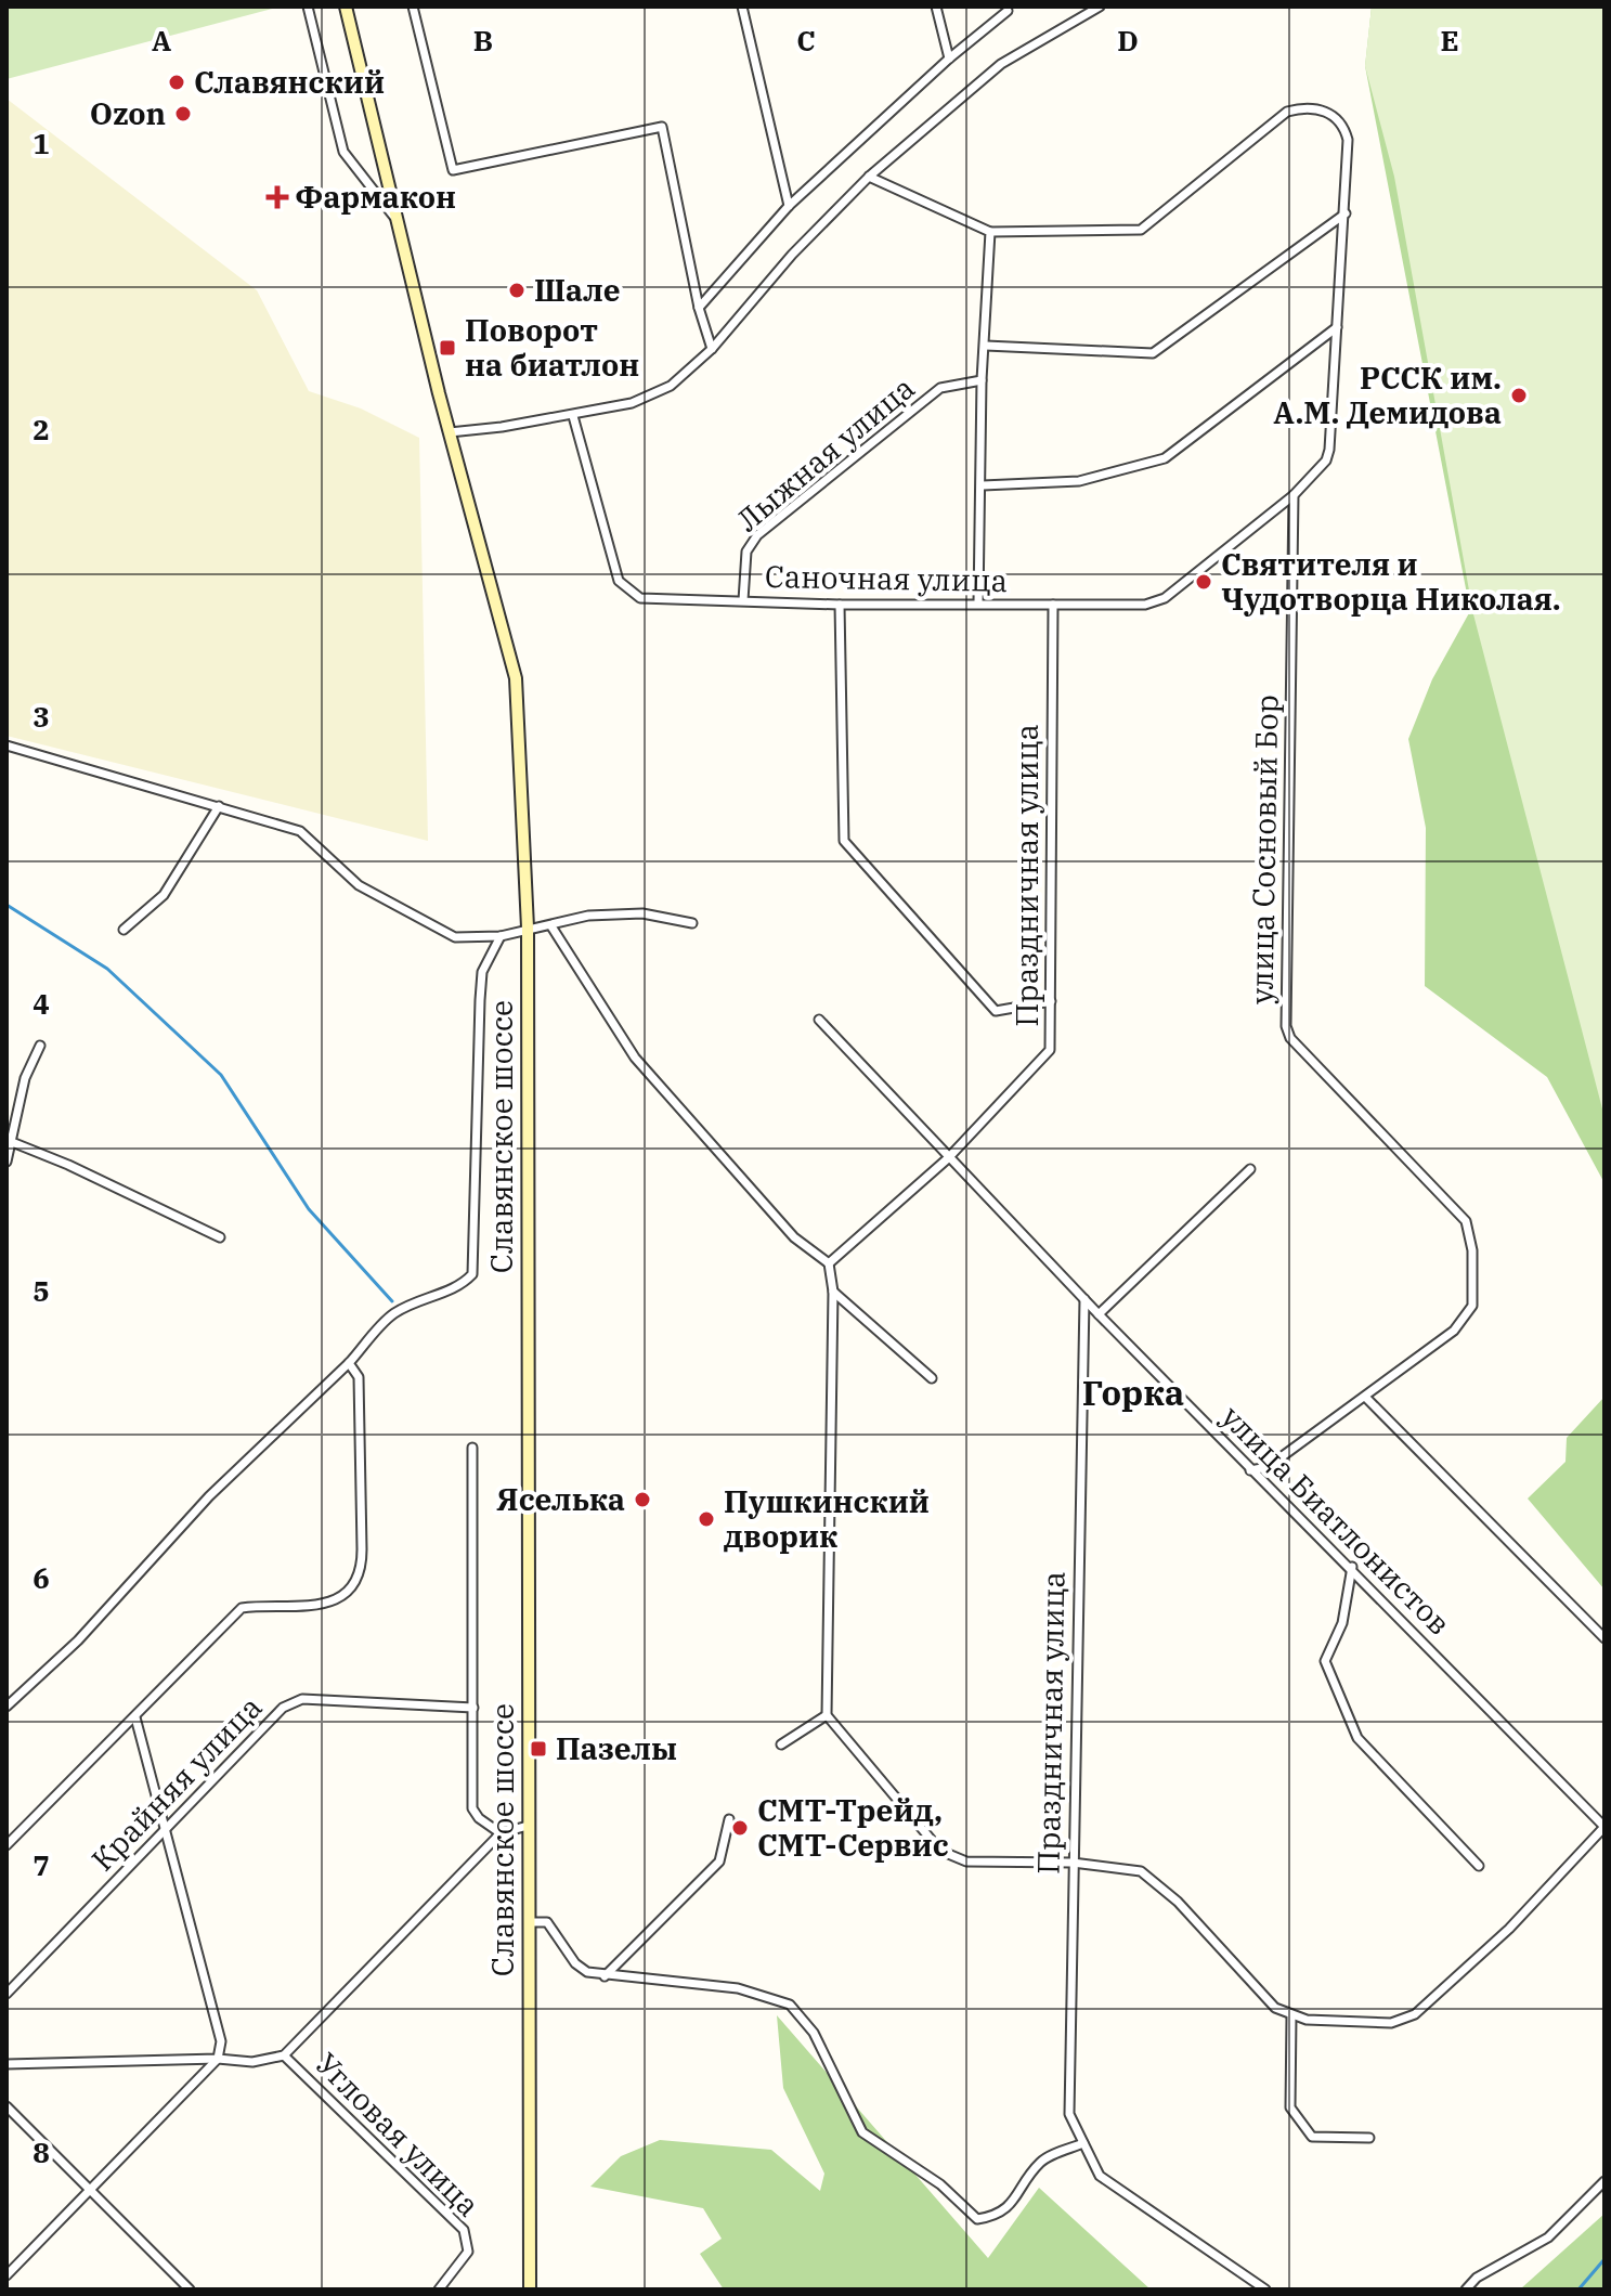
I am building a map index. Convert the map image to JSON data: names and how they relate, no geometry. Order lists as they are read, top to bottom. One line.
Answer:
{"streets":{"main road":["Славянское шоссе"],"street":["Лыжная улица","Саночная улица","улица Сосновый Бор","Праздничная улица","улица Биатлонистов","Крайняя улица","Угловая улица"]},"crossings":[["Лыжная улица","Саночная улица"],["Саночная улица","улица Сосновый Бор"],["Саночная улица","Праздничная улица"],["улица Сосновый Бор","улица Биатлонистов"],["Праздничная улица","улица Биатлонистов"]],"districts":["Горка"],"places":{"other":["Славянский","Ozon","Шале","РССК им. А.М. Демидова","Святителя и Чудотворца Николая.","Яселька","Пушкинский дворик","СМТ-Трейд, СМТ-Сервис"],"health":["Фармакон"],"transit":["Поворот на биатлон","Пазелы"]},"grid":{"columns":["A","B","C","D","E"],"rows":["1","2","3","4","5","6","7","8"]}}
